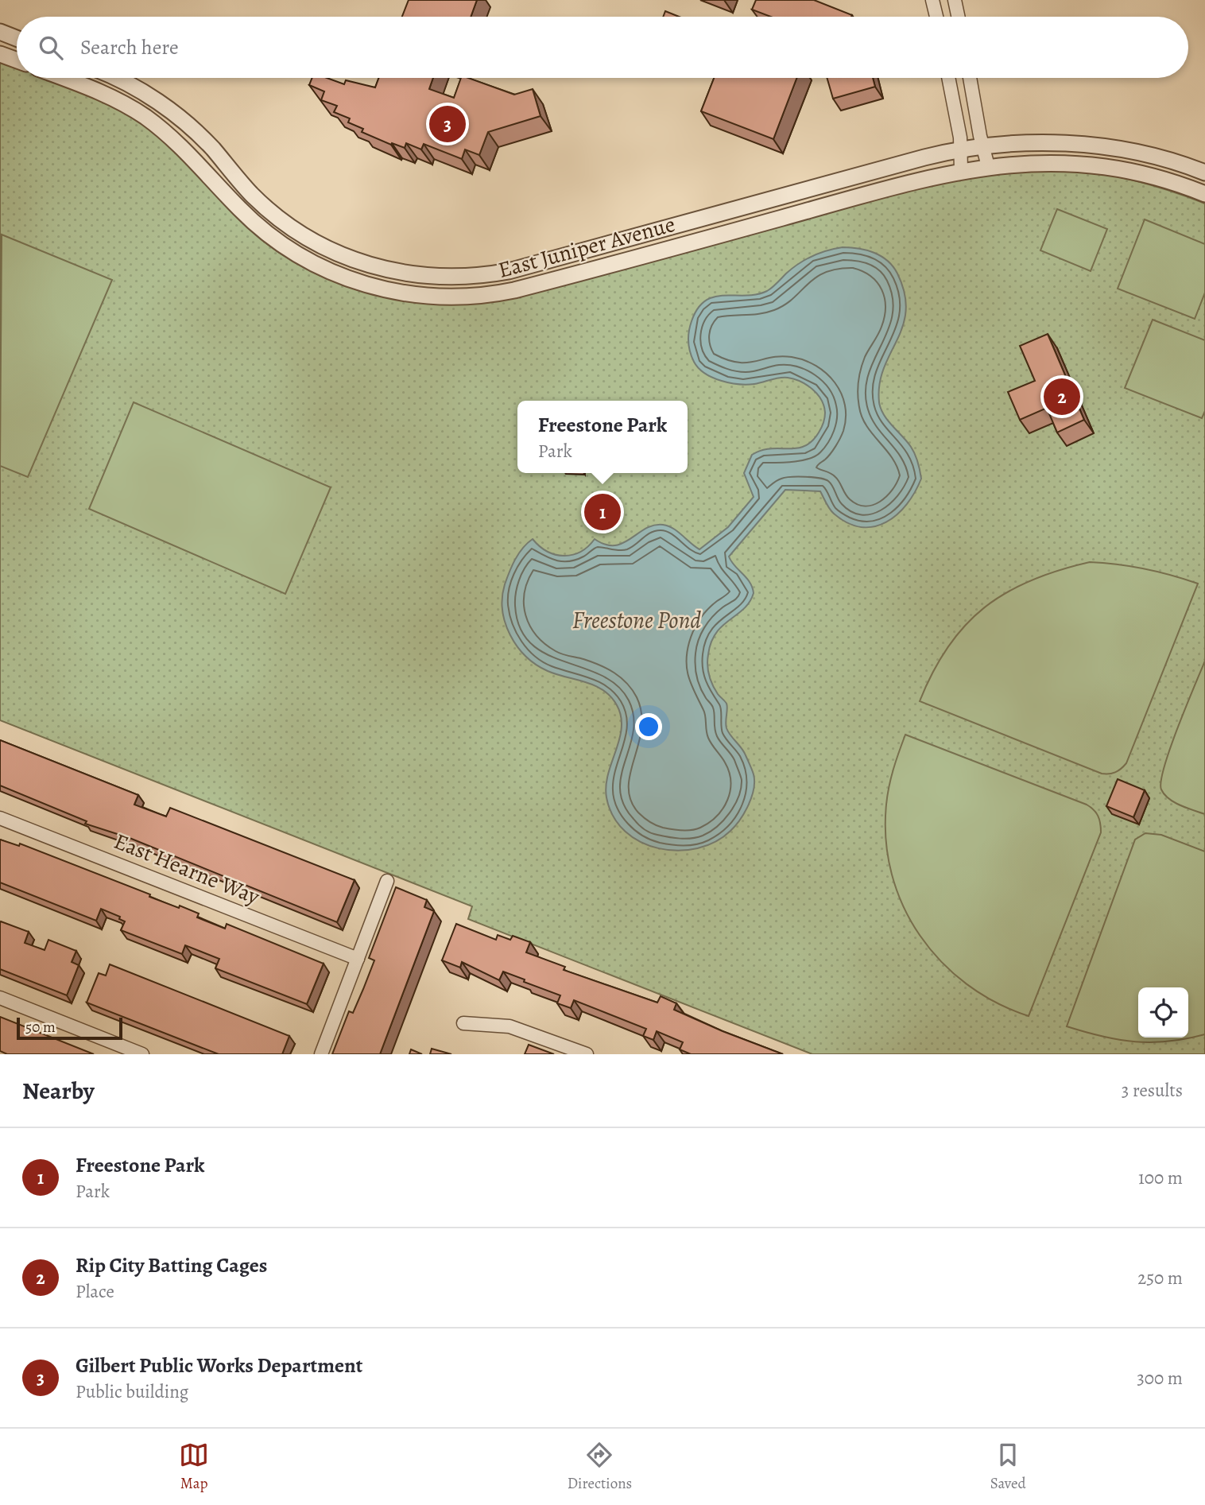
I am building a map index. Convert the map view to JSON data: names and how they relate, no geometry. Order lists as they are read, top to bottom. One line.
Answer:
{"streets":{"street":["East Juniper Avenue","East Hearne Way"]},"water":["Freestone Pond"],"scale_bar":"50 m","page":{"search":"Search here","pins":["3","2","1"],"popup":["Freestone Park","Park"],"scale":"50 m","heading":["Nearby","3 results"],"list":[{"mark":"1","name":"Freestone Park","note":"Park","value":"100 m"},{"mark":"2","name":"Rip City Batting Cages","note":"Place","value":"250 m"},{"mark":"3","name":"Gilbert Public Works Department","note":"Public building","value":"300 m"}],"nav":["Map","Directions","Saved"]}}
